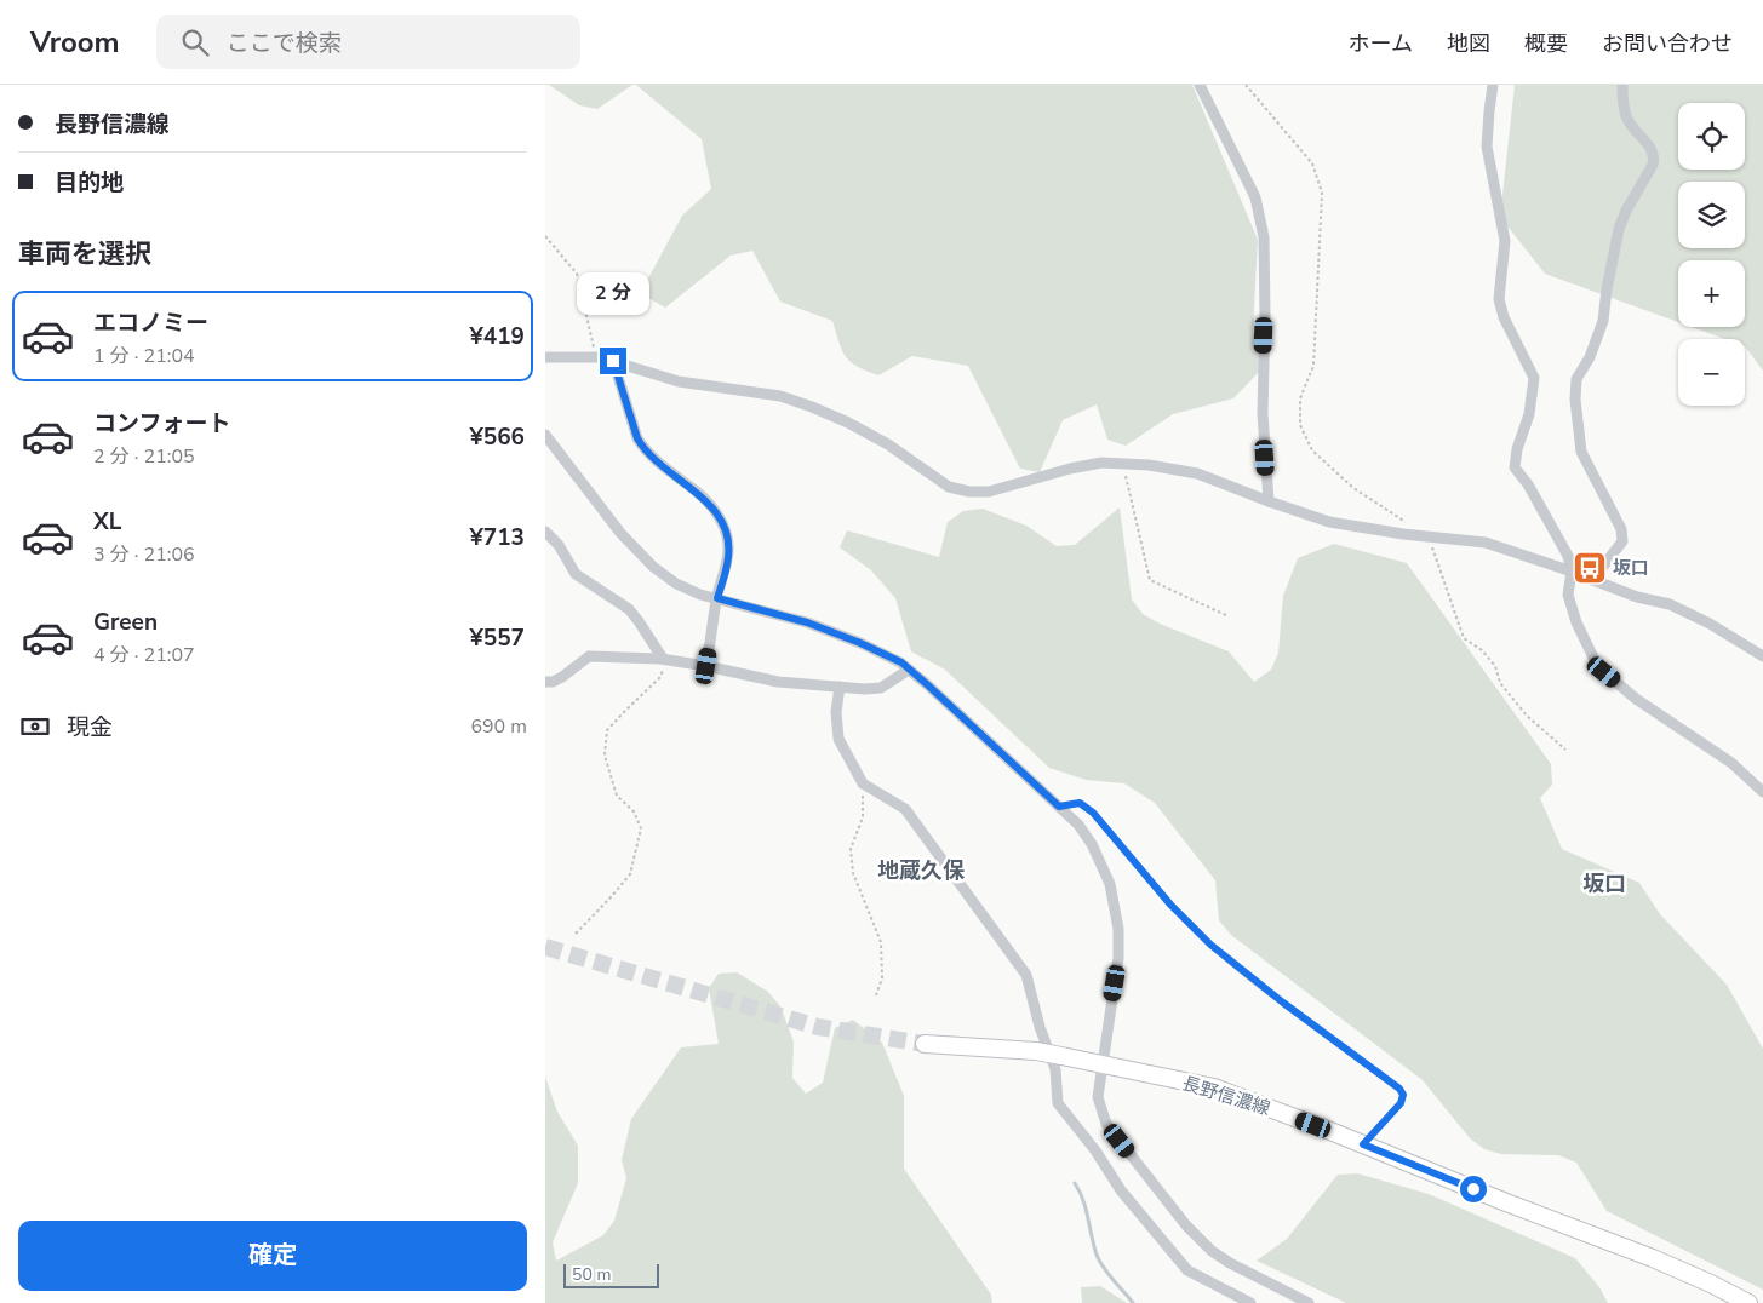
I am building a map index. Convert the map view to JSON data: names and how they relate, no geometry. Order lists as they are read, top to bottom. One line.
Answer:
{"streets":{"main road":["長野信濃線"]},"districts":["地蔵久保","坂口"],"places":{"bus stop":["坂口"]},"scale_bar":"50 m","page":{"header":"Vroom","search":"ここで検索","nav":["ホーム","地図","概要","お問い合わせ"],"banner":["長野信濃線","目的地"],"map_buttons":["+","−"],"heading":"車両を選択","bubble":"2 分","list":[{"name":"エコノミー","note":"1 分 · 21:04","value":"¥419"},{"name":"コンフォート","note":"2 分 · 21:05","value":"¥566"},{"name":"XL","note":"3 分 · 21:06","value":"¥713"},{"name":"Green","note":"4 分 · 21:07","value":"¥557"}],"pay":["現金","690 m"],"buttons":"確定","scale":"50 m"}}
